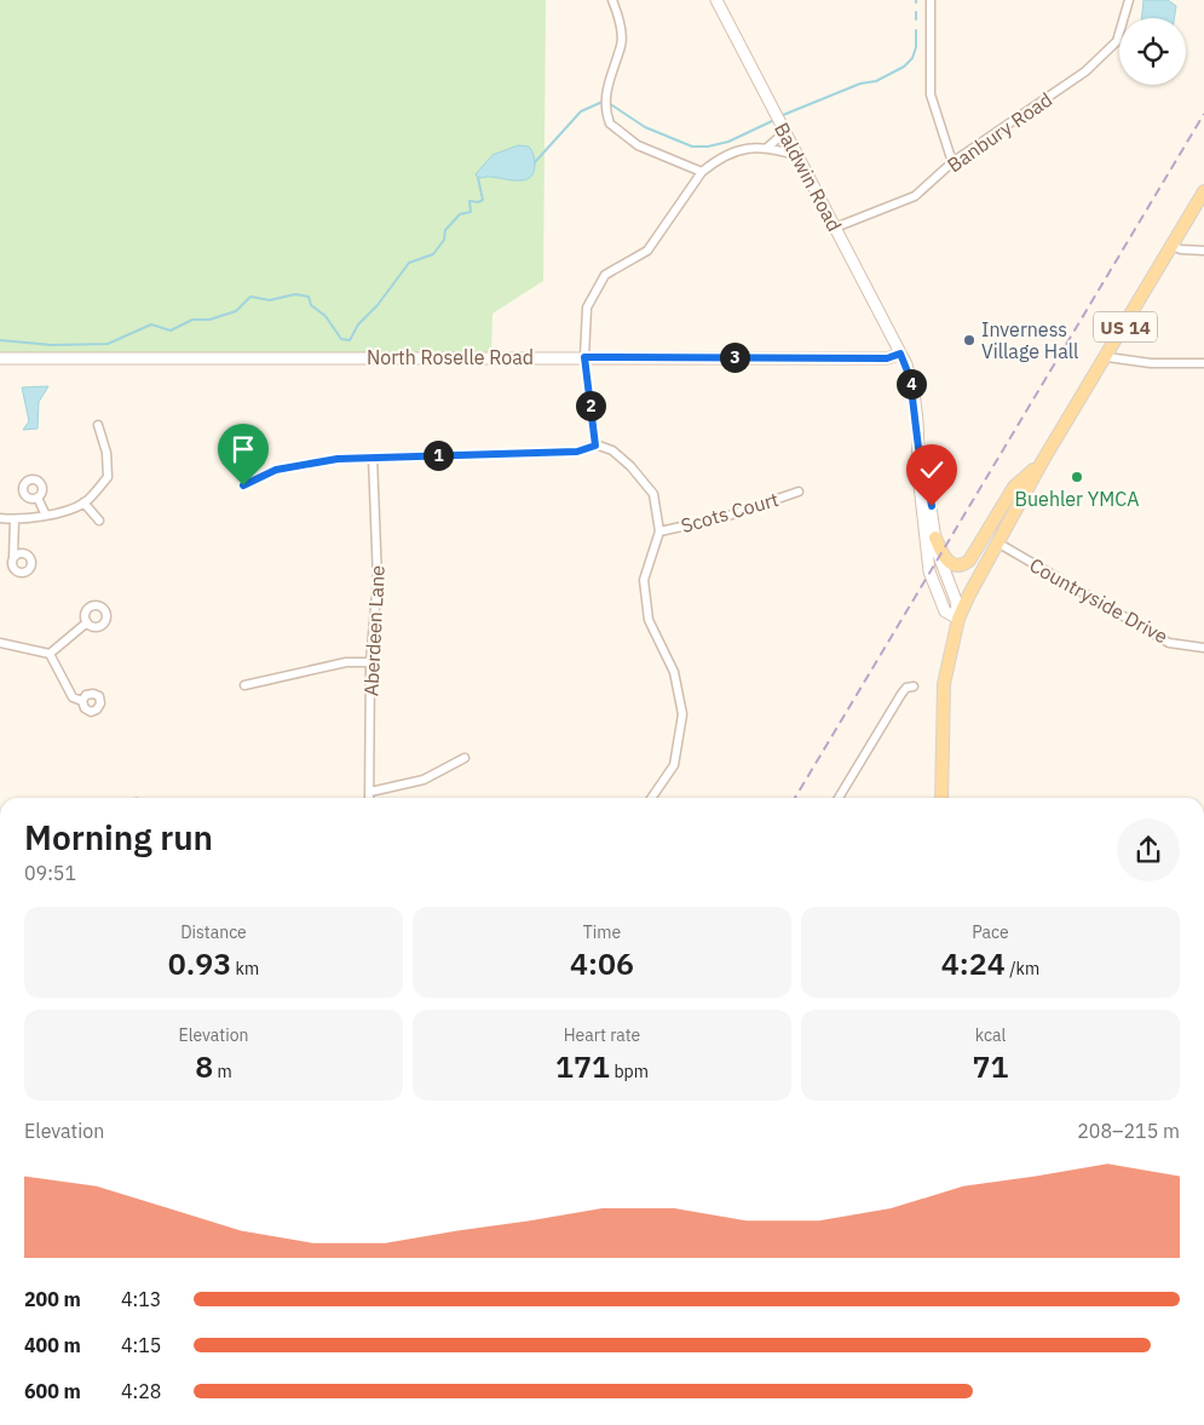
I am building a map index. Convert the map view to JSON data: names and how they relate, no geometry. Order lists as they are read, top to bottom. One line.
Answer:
{"streets":{"main road":["Baldwin Road","US 14","North Roselle Road"],"street":["Banbury Road","Scots Court","Countryside Drive","Aberdeen Lane"]},"crossings":[["Banbury Road","Baldwin Road"],["Baldwin Road","North Roselle Road"],["US 14","Countryside Drive"]],"places":["Inverness Village Hall","Buehler YMCA"],"page":{"pins":["3","4","2","1"],"heading":["Morning run","09:51"],"stats":[["Distance","0.93 km"],["Time","4:06"],["Pace","4:24 /km"],["Elevation","8 m"],["Heart rate","171 bpm"],["kcal","71"]],"chart":["Elevation","208–215 m"],"list":[{"name":"200 m","note":"4:13"},{"name":"400 m","note":"4:15"},{"name":"600 m","note":"4:28"}]}}
